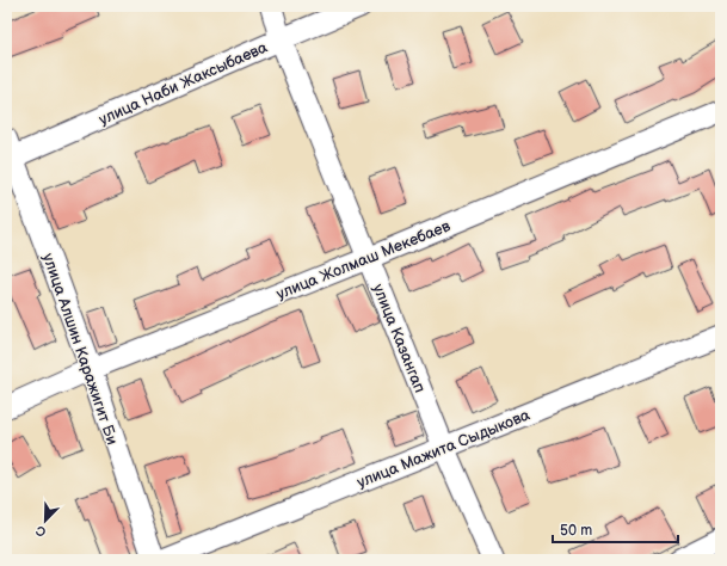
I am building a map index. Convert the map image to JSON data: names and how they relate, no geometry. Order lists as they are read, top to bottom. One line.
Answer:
{"streets":{"street":["улица Наби Жаксыбаева","улица Жолмаш Мекебаев","улица Казангап","улица Алшин Каражигит Би","улица Мажита Сыдыкова"]},"crossings":[["улица Наби Жаксыбаева","улица Казангап"],["улица Наби Жаксыбаева","улица Алшин Каражигит Би"],["улица Жолмаш Мекебаев","улица Казангап"],["улица Жолмаш Мекебаев","улица Алшин Каражигит Би"],["улица Казангап","улица Мажита Сыдыкова"]],"scale_bar":"50 m","north":"bottom left"}
